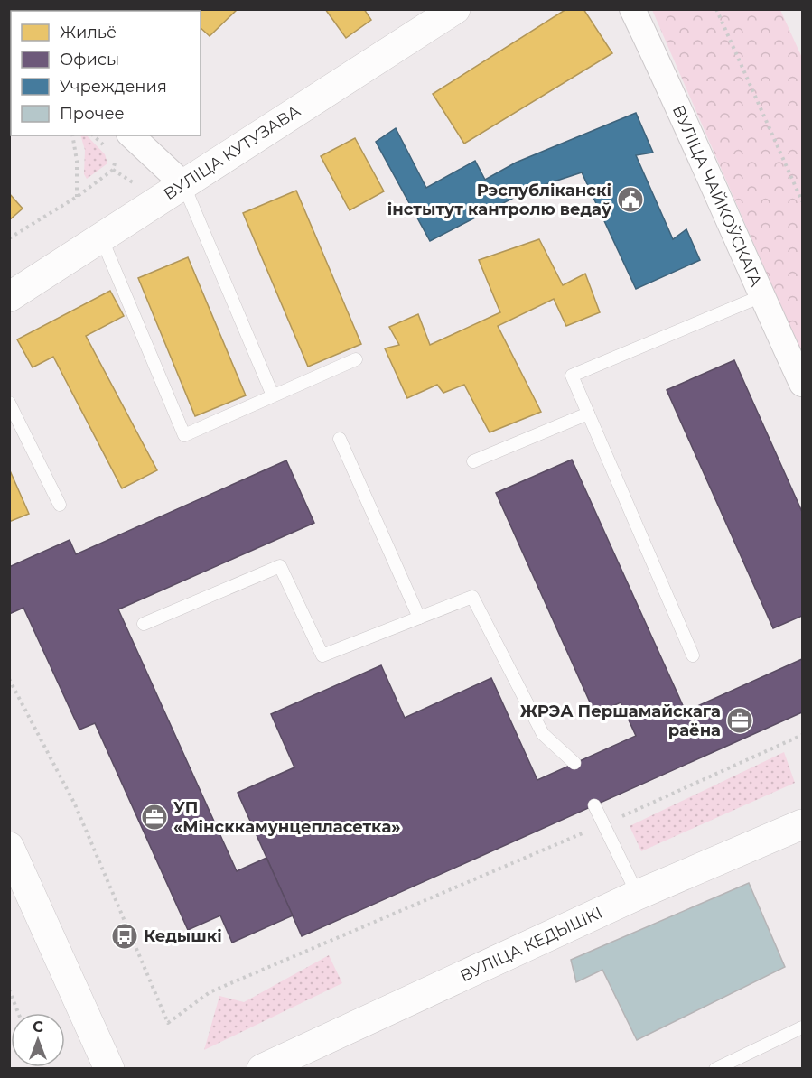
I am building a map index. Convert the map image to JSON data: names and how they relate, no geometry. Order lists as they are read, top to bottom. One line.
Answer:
{"streets":{"street":["ВУЛІЦА КУТУЗАВА","ВУЛІЦА ЧАЙКОЎСКАГА","ВУЛІЦА КЕДЫШКІ"]},"places":{"public building":["Рэспубліканскі інстытут кантролю ведаў"],"office":["ЖРЭА Першамайскага раёна","УП «Мінсккамунцепласетка»"],"bus stop":["Кедышкі"]},"legend":["Жильё","Офисы","Учреждения","Прочее"],"north":"top"}
